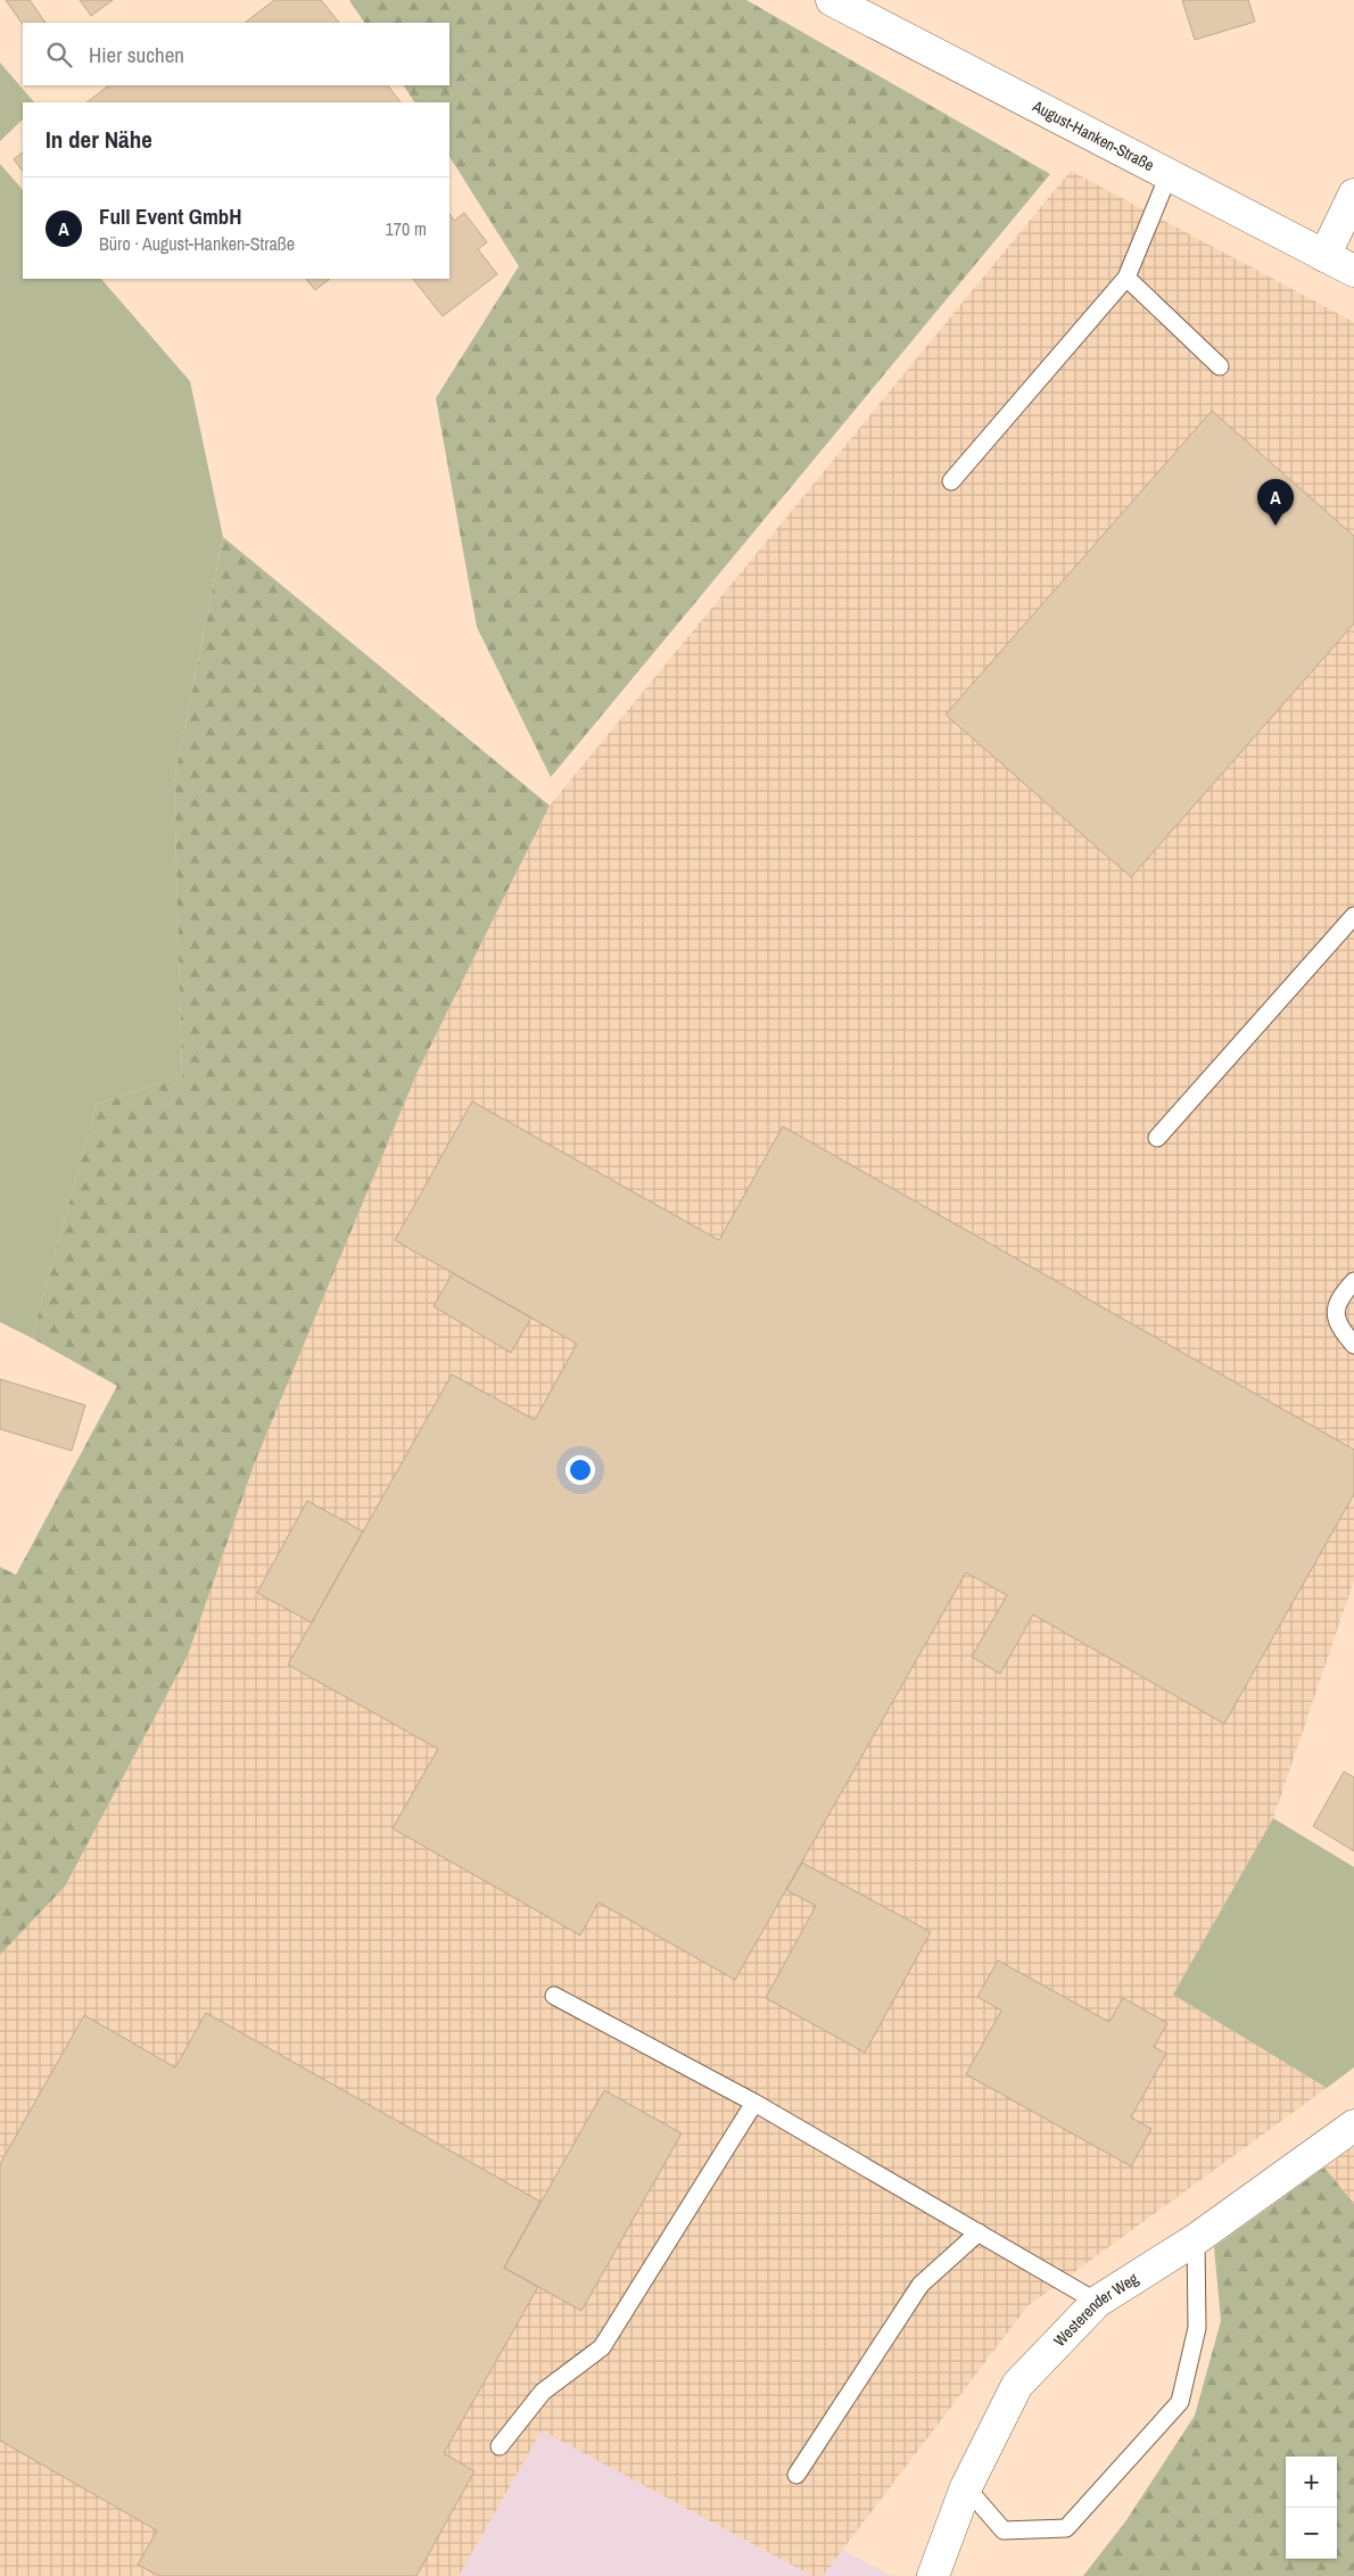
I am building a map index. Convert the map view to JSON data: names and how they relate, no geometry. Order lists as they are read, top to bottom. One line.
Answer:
{"streets":{"street":["August-Hanken-Straße","Westerender Weg"]},"page":{"search":"Hier suchen","heading":"In der Nähe","list":[{"mark":"A","name":"Full Event GmbH","note":"Büro · August-Hanken-Straße","value":"170 m"}],"pins":"A","map_buttons":["+","−"]}}
